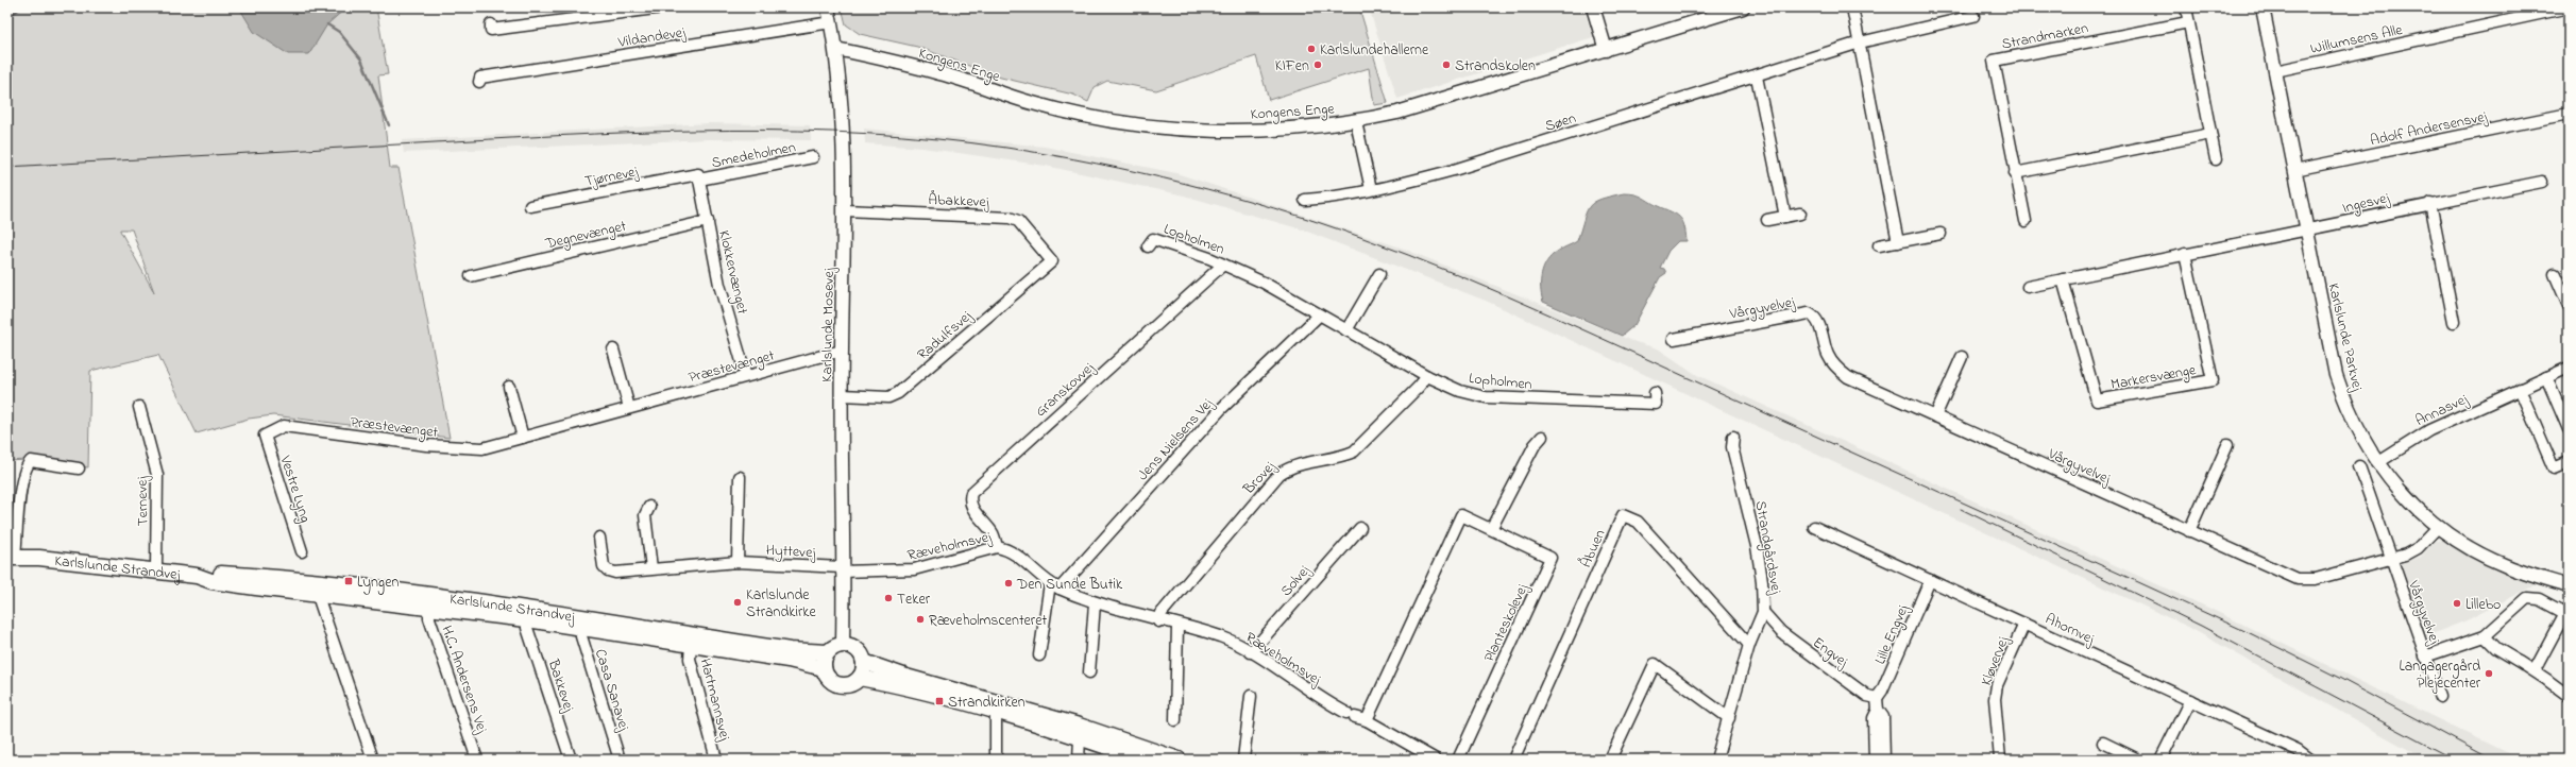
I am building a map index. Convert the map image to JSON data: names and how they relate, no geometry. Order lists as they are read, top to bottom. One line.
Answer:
{"streets":{"main road":["Karlslunde Strandvej"],"street":["Strandmarken","Vildandevej","Willumsens Alle","Kongens Enge","Søen","Adolf Andersensvej","Smedeholmen","Tjørnevej","Åbakkevej","Ingesvej","Degnevænget","Lopholmen","Klokkervænget","Vårgyvelvej","Karlslunde Mosevej","Radulfsvej","Karlslunde Parkvej","Præstevænget","Markersvænge","Granskovvej","Annasvej","Jens Nielsens Vej","Brovej","Vestre Lyng","Ternevej","Ræveholmsvej","Strandgårdsvej","Åbuen","Hyttevej","Solvej","Planteskolevej","Ahornvej","Lille Engvej","Engvej","Kløvervej","H.C. Andersens Vej","Bakkevej","Casa Sanavej","Hartmannsvej"]},"crossings":[["Vildandevej","Karlslunde Mosevej"],["Willumsens Alle","Karlslunde Parkvej"],["Kongens Enge","Karlslunde Mosevej"],["Adolf Andersensvej","Karlslunde Parkvej"],["Smedeholmen","Tjørnevej"],["Smedeholmen","Klokkervænget"],["Tjørnevej","Klokkervænget"],["Åbakkevej","Karlslunde Mosevej"],["Åbakkevej","Radulfsvej"],["Ingesvej","Karlslunde Parkvej"],["Degnevænget","Klokkervænget"],["Lopholmen","Granskovvej"],["Lopholmen","Jens Nielsens Vej"],["Lopholmen","Brovej"],["Klokkervænget","Præstevænget"],["Vårgyvelvej","Karlslunde Parkvej"],["Karlslunde Mosevej","Radulfsvej"],["Karlslunde Mosevej","Præstevænget"],["Karlslunde Mosevej","Ræveholmsvej"],["Karlslunde Mosevej","Hyttevej"],["Karlslunde Mosevej","Karlslunde Strandvej"],["Karlslunde Parkvej","Annasvej"],["Præstevænget","Vestre Lyng"],["Granskovvej","Ræveholmsvej"],["Jens Nielsens Vej","Ræveholmsvej"],["Brovej","Ræveholmsvej"],["Ternevej","Karlslunde Strandvej"],["Ræveholmsvej","Hyttevej"],["Ræveholmsvej","Solvej"],["Ræveholmsvej","Planteskolevej"],["Strandgårdsvej","Åbuen"],["Strandgårdsvej","Engvej"],["Karlslunde Strandvej","H.C. Andersens Vej"],["Karlslunde Strandvej","Bakkevej"],["Karlslunde Strandvej","Casa Sanavej"],["Karlslunde Strandvej","Hartmannsvej"],["Ahornvej","Lille Engvej"],["Ahornvej","Kløvervej"],["Lille Engvej","Engvej"]],"places":{"other":["Karlslundehallerne","KIFen","Strandskolen","Den Sunde Butik","Teker","Karlslunde Strandkirke","Lillebo","Ræveholmscenteret","Langagergård Plejecenter"],"transit":["Lyngen","Strandkirken"]}}
